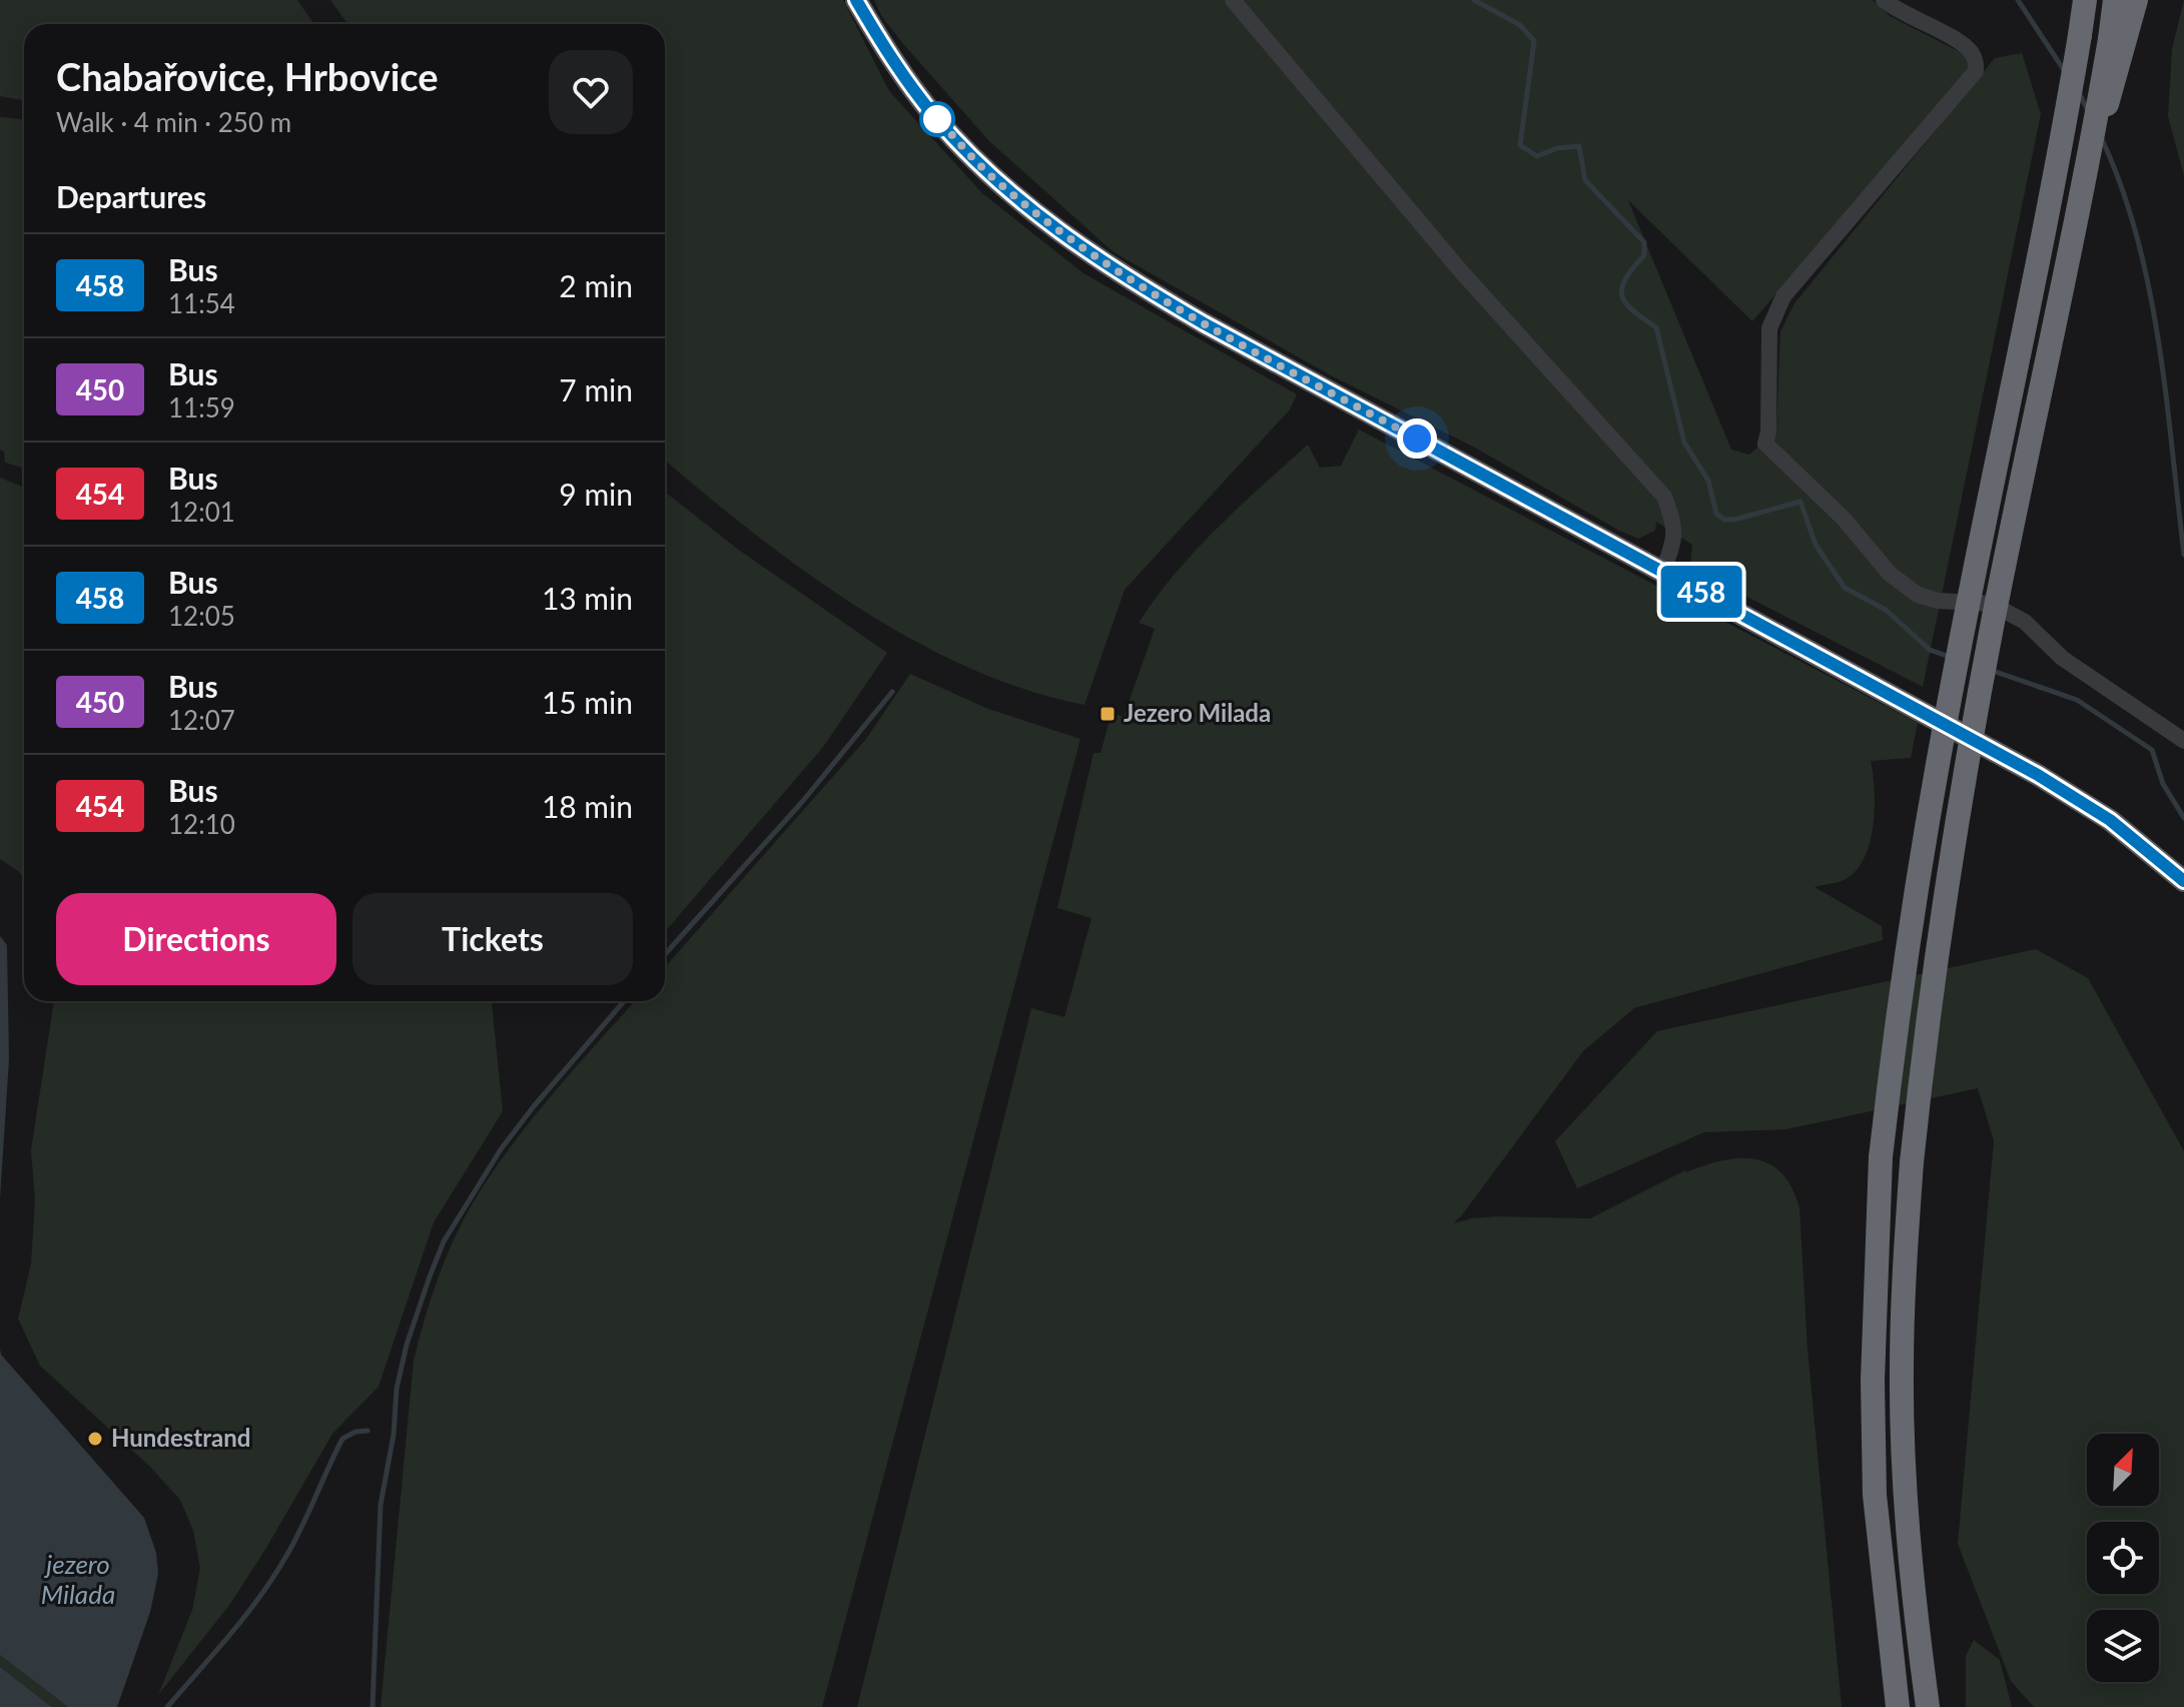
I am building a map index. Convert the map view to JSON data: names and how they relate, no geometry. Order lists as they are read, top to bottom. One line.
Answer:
{"water":["jezero Milada"],"places":{"transit":["Jezero Milada"],"other":["Hundestrand"]},"lines":["bus line 458"],"north":"top right","page":{"on_map":"458","heading":[["Chabařovice, Hrbovice","Walk · 4 min · 250 m"],"Departures"],"list":[{"mark":"458","name":"Bus","note":"11:54","value":"2 min"},{"mark":"450","name":"Bus","note":"11:59","value":"7 min"},{"mark":"454","name":"Bus","note":"12:01","value":"9 min"},{"mark":"458","name":"Bus","note":"12:05","value":"13 min"},{"mark":"450","name":"Bus","note":"12:07","value":"15 min"},{"mark":"454","name":"Bus","note":"12:10","value":"18 min"}],"buttons":["Directions","Tickets"]}}
